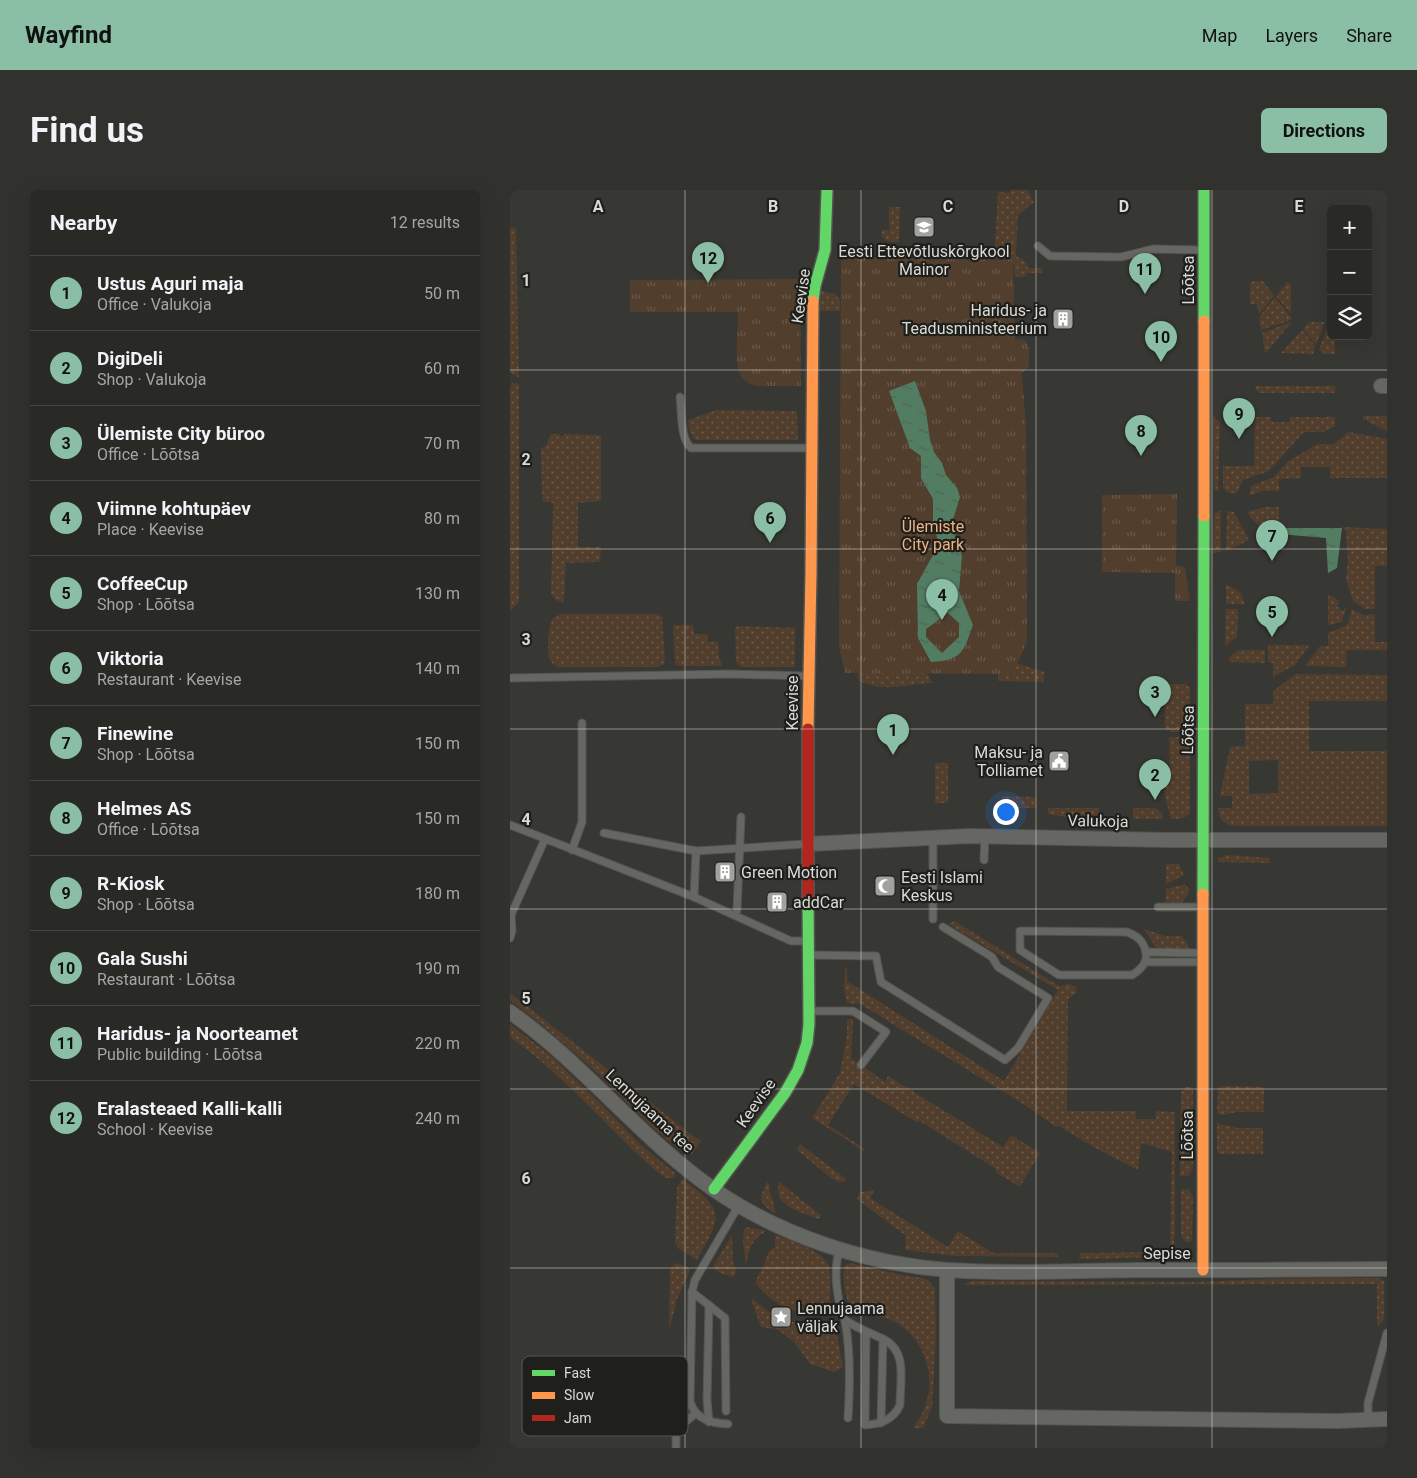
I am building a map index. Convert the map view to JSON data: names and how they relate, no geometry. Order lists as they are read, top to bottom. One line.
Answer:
{"streets":{"street":["Lõõtsa","Keevise","Valukoja","Lennujaama tee","Sepise"]},"crossings":[["Lõõtsa","Valukoja"],["Lõõtsa","Sepise"],["Keevise","Valukoja"],["Keevise","Lennujaama tee"],["Lennujaama tee","Sepise"]],"parks":["Ülemiste City park"],"places":{"school or university":["Eesti Ettevõtluskõrgkool Mainor"],"building":["Haridus- ja Teadusministeerium","Green Motion","addCar"],"public building":["Maksu- ja Tolliamet"],"mosque":["Eesti Islami Keskus"],"place":["Lennujaama väljak"]},"legend":["Fast","Slow","Jam"],"page":{"header":"Wayfind","nav":["Map","Layers","Share"],"buttons":"Directions","title":"Find us","heading":["Nearby","12 results"],"map_buttons":["+","−"],"pins":["12","11","10","9","8","6","7","4","5","3","1","2"],"list":[{"mark":"1","name":"Ustus Aguri maja","note":"Office · Valukoja","value":"50 m"},{"mark":"2","name":"DigiDeli","note":"Shop · Valukoja","value":"60 m"},{"mark":"3","name":"Ülemiste City büroo","note":"Office · Lõõtsa","value":"70 m"},{"mark":"4","name":"Viimne kohtupäev","note":"Place · Keevise","value":"80 m"},{"mark":"5","name":"CoffeeCup","note":"Shop · Lõõtsa","value":"130 m"},{"mark":"6","name":"Viktoria","note":"Restaurant · Keevise","value":"140 m"},{"mark":"7","name":"Finewine","note":"Shop · Lõõtsa","value":"150 m"},{"mark":"8","name":"Helmes AS","note":"Office · Lõõtsa","value":"150 m"},{"mark":"9","name":"R-Kiosk","note":"Shop · Lõõtsa","value":"180 m"},{"mark":"10","name":"Gala Sushi","note":"Restaurant · Lõõtsa","value":"190 m"},{"mark":"11","name":"Haridus- ja Noorteamet","note":"Public building · Lõõtsa","value":"220 m"},{"mark":"12","name":"Eralasteaed Kalli-kalli","note":"School · Keevise","value":"240 m"}]},"grid":{"columns":["A","B","C","D","E"],"rows":["1","2","3","4","5","6"]}}
